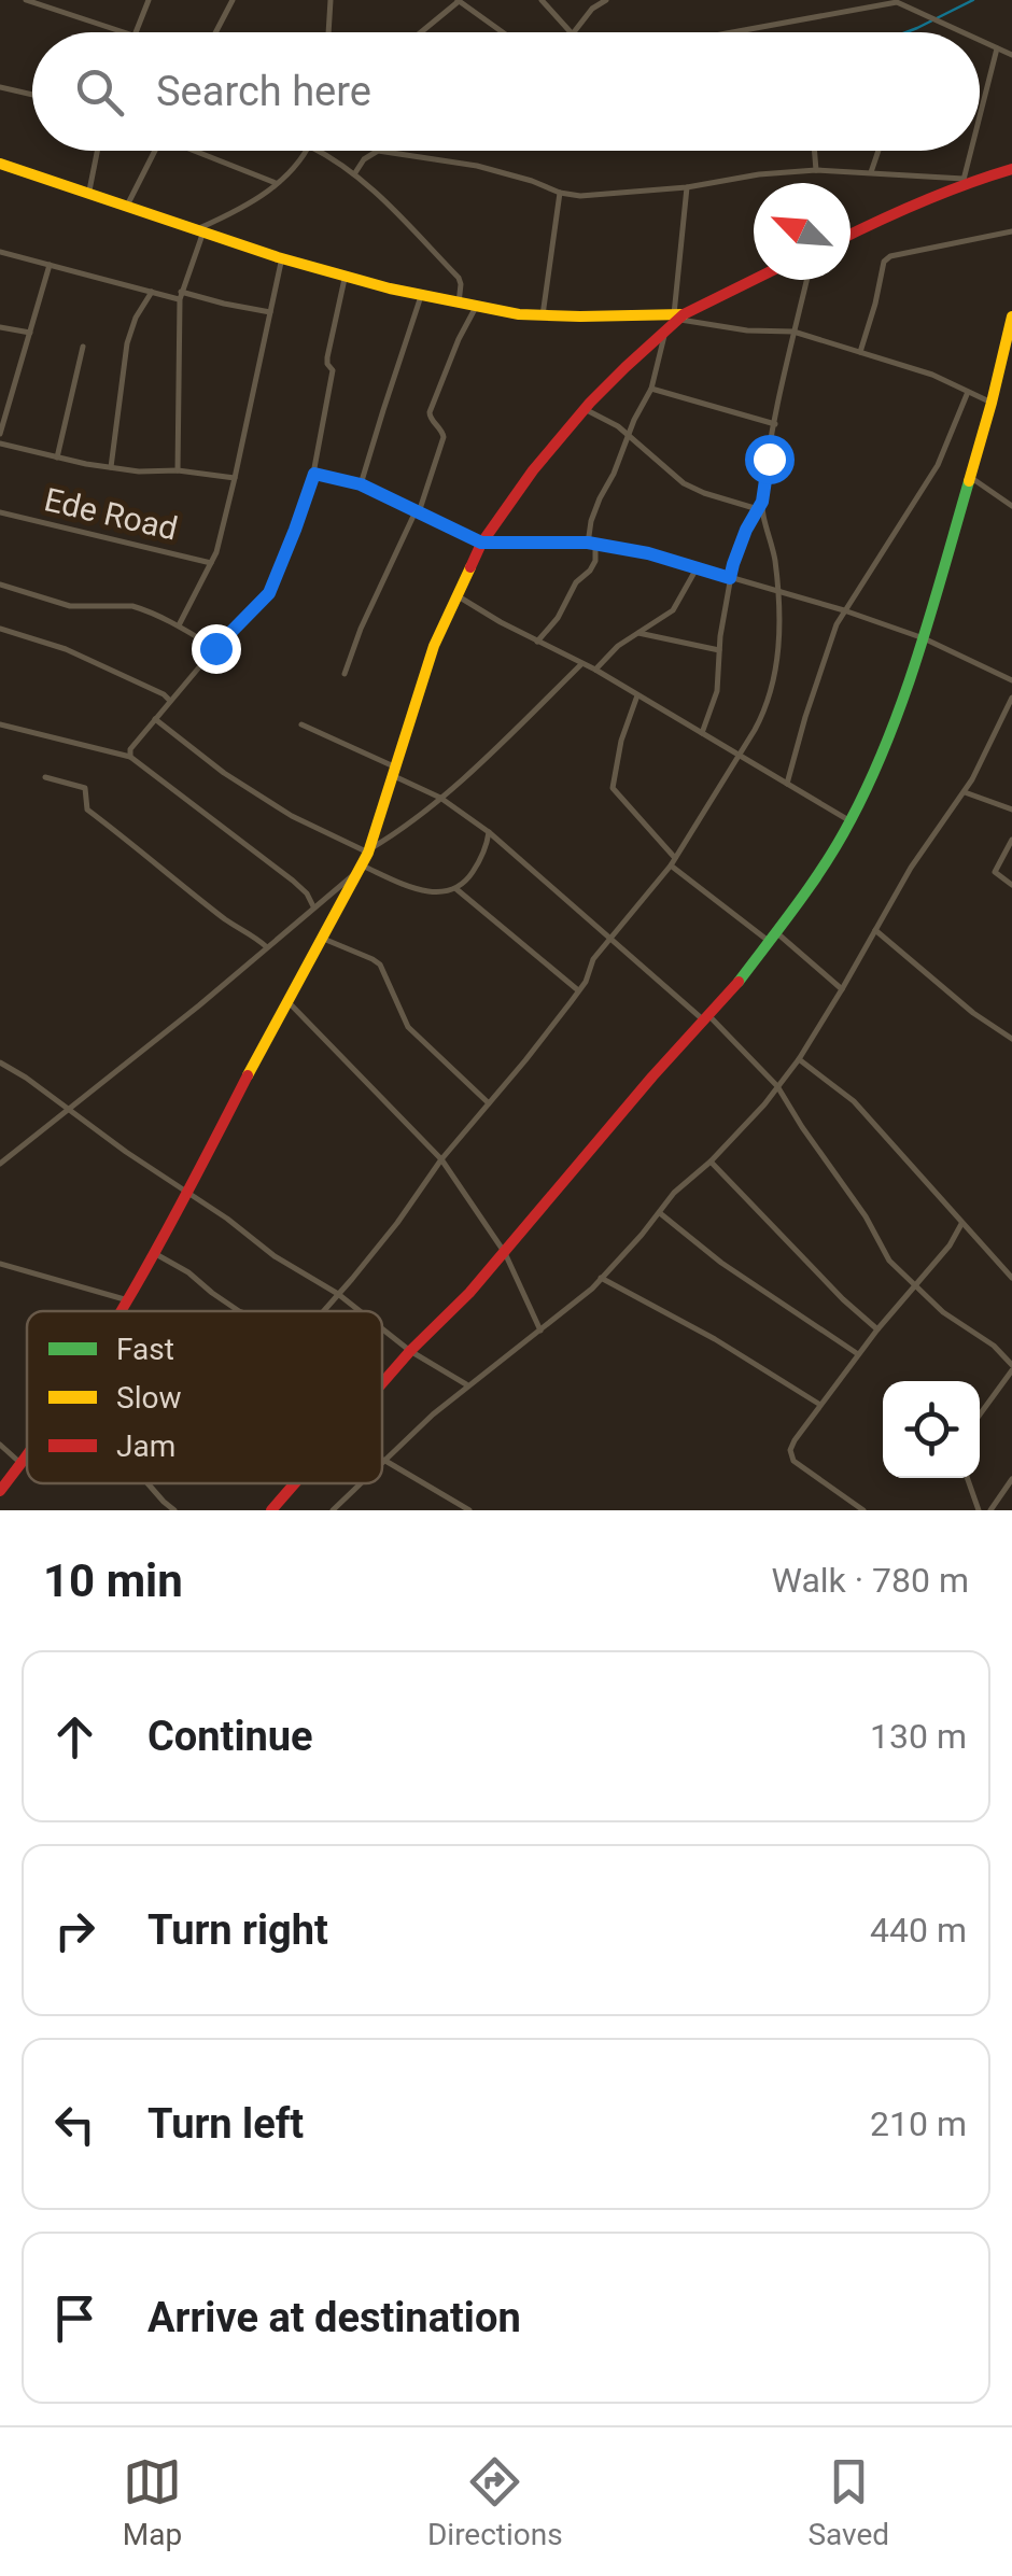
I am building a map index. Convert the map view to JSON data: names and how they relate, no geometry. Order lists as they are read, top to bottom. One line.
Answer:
{"streets":{"street":["Ede Road"]},"legend":["Fast","Slow","Jam"],"north":"top left","page":{"search":"Search here","heading":["10 min","Walk · 780 m"],"list":[["Continue","130 m"],["Turn right","440 m"],["Turn left","210 m"],"Arrive at destination"],"nav":["Map","Directions","Saved"]}}
